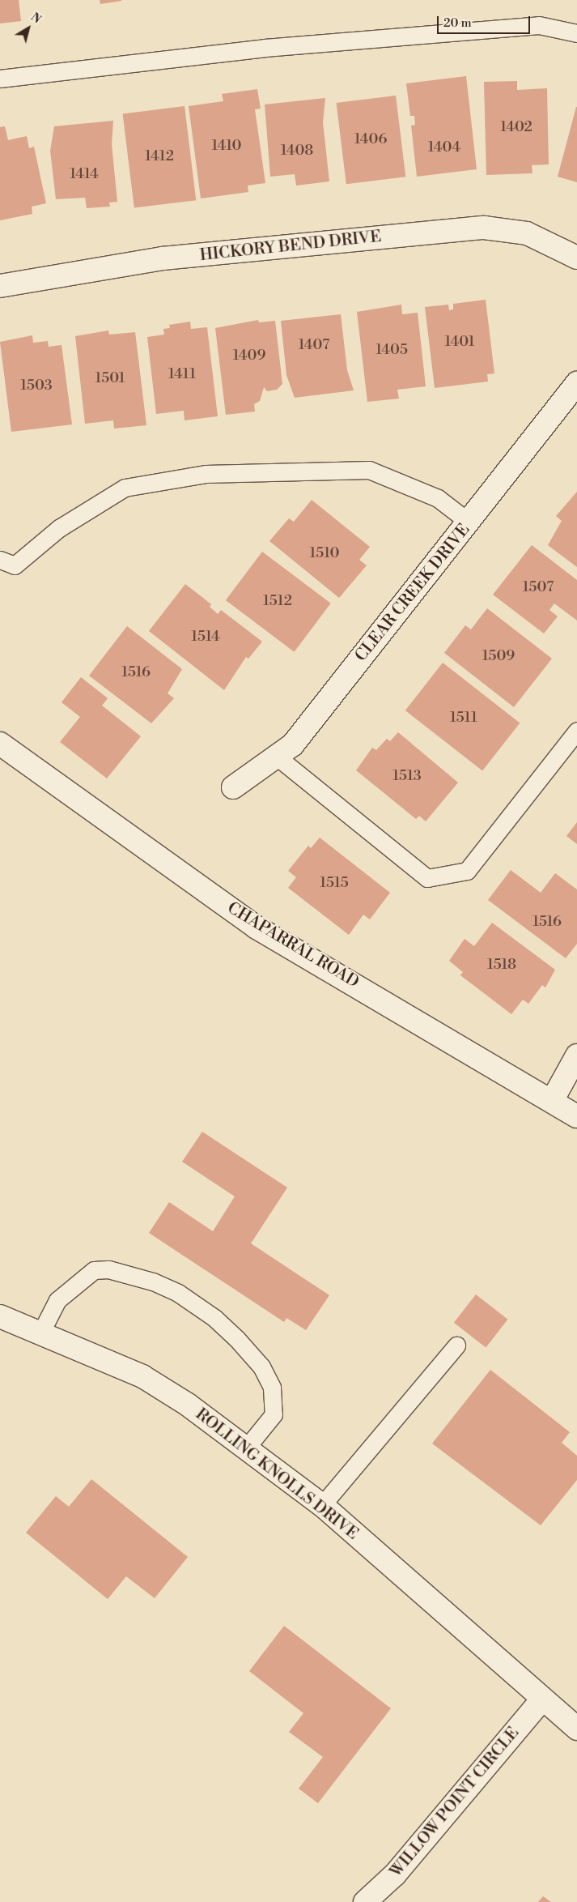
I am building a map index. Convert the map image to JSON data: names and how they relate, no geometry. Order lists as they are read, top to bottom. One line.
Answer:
{"streets":{"street":["HICKORY BEND DRIVE","CLEAR CREEK DRIVE","CHAPARRAL ROAD","ROLLING KNOLLS DRIVE","WILLOW POINT CIRCLE"]},"crossings":[["ROLLING KNOLLS DRIVE","WILLOW POINT CIRCLE"]],"house_numbers":["1402","1406","1410","1404","1408","1412","1414","1401","1407","1405","1409","1411","1501","1503","1510","1507","1512","1514","1509","1516","1511","1513","1515","1516","1518"],"scale_bar":"20 m","north":"top right"}
